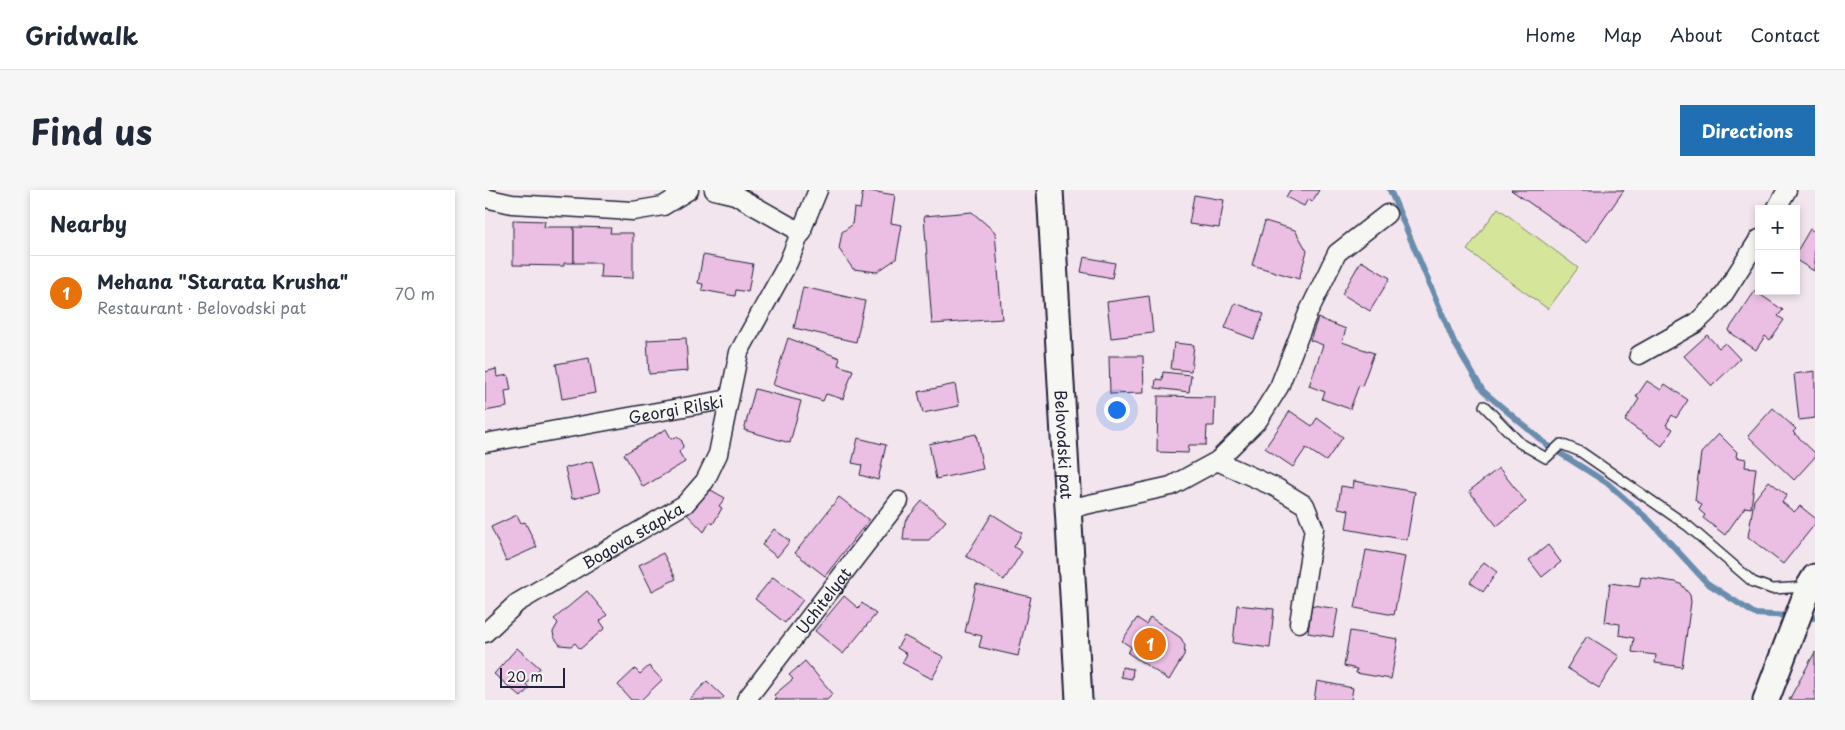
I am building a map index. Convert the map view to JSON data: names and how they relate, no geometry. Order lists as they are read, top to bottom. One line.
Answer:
{"streets":{"street":["Georgi Rilski","Belovodski pat","Bogova stapka","Uchitelyat"]},"crossings":[["Georgi Rilski","Bogova stapka"]],"scale_bar":"20 m","page":{"header":"Gridwalk","nav":["Home","Map","About","Contact"],"title":"Find us","buttons":"Directions","heading":"Nearby","map_buttons":["+","−"],"list":[{"mark":"1","name":"Mehana \"Starata Krusha\"","note":"Restaurant · Belovodski pat","value":"70 m"}],"pins":"1","scale":"20 m"}}
